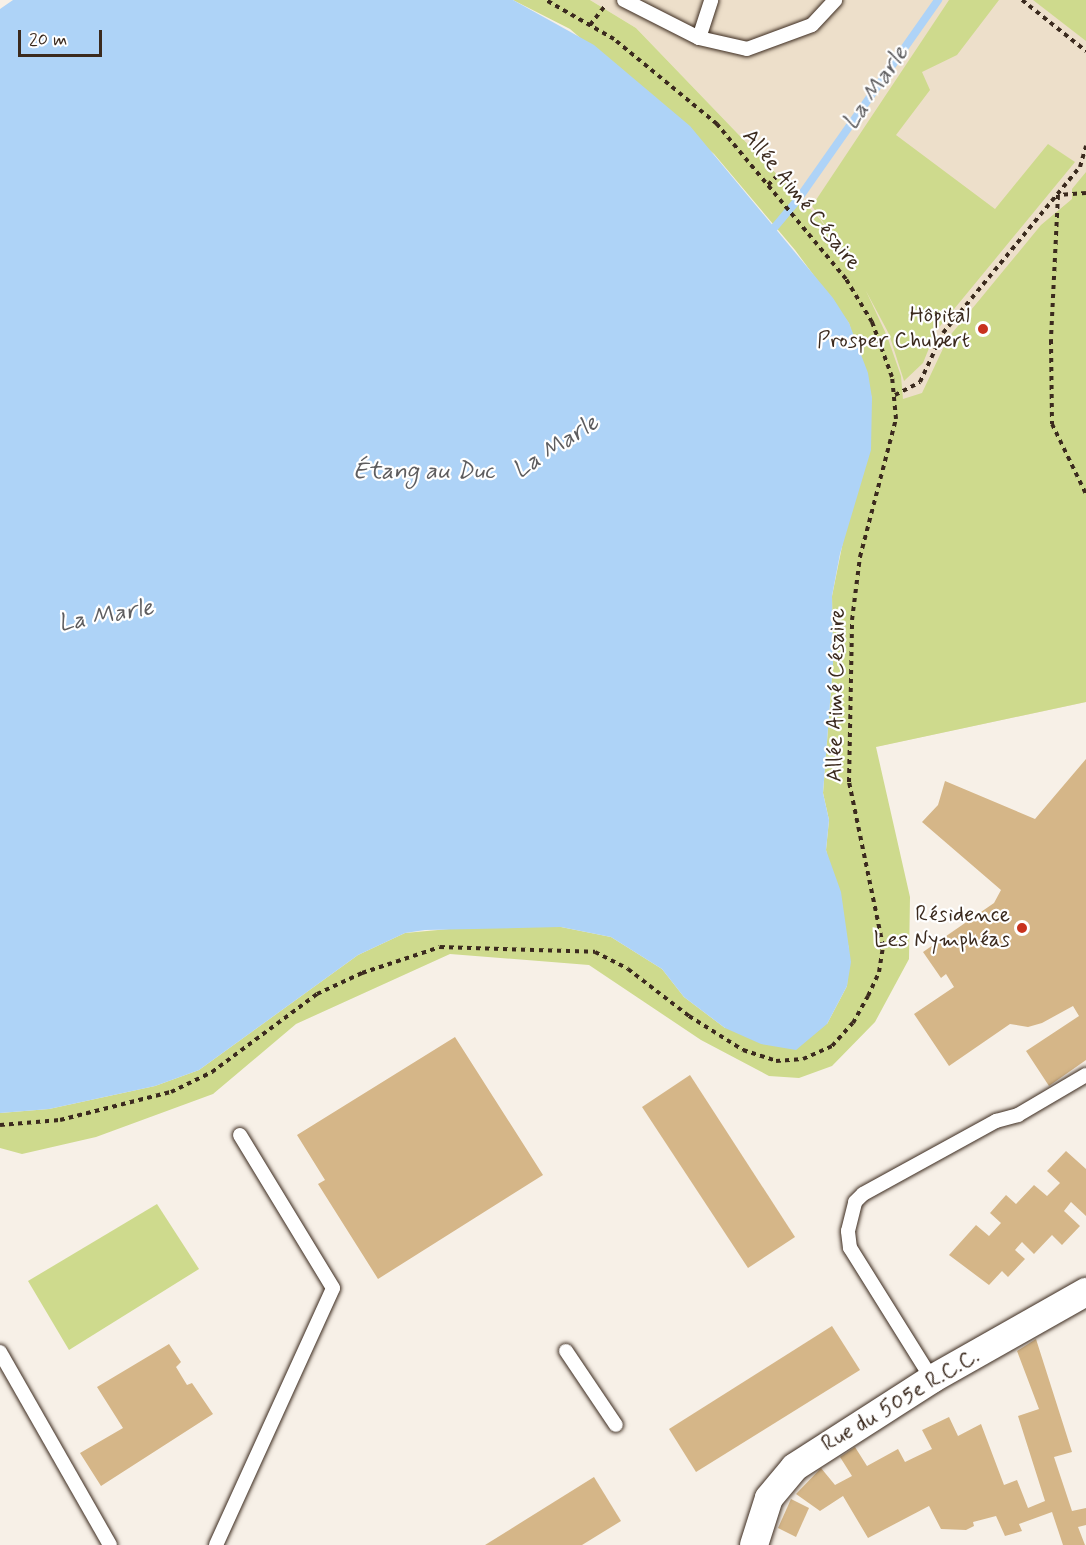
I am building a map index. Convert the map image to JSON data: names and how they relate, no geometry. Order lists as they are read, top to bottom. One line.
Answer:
{"streets":{"street":["Rue du 505e R.C.C."],"path":["Allée Aimé Césaire"]},"water":["La Marle","Étang au Duc"],"places":["Hôpital Prosper Chubert","Résidence Les Nymphéas"],"scale_bar":"20 m"}
